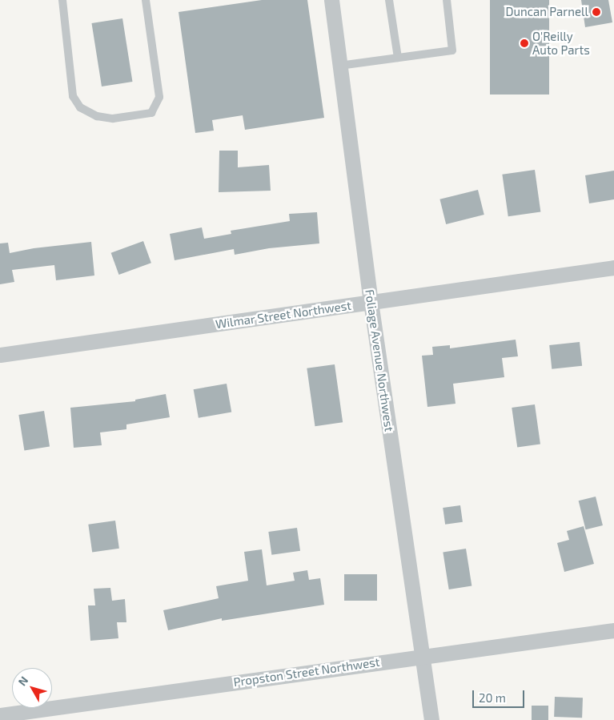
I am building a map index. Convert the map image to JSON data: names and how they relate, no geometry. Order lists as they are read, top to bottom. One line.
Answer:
{"streets":{"street":["Wilmar Street Northwest","Foliage Avenue Northwest","Propston Street Northwest"]},"crossings":[["Wilmar Street Northwest","Foliage Avenue Northwest"],["Foliage Avenue Northwest","Propston Street Northwest"]],"places":["Duncan Parnell","O'Reilly Auto Parts"],"scale_bar":"20 m","north":"top left"}
